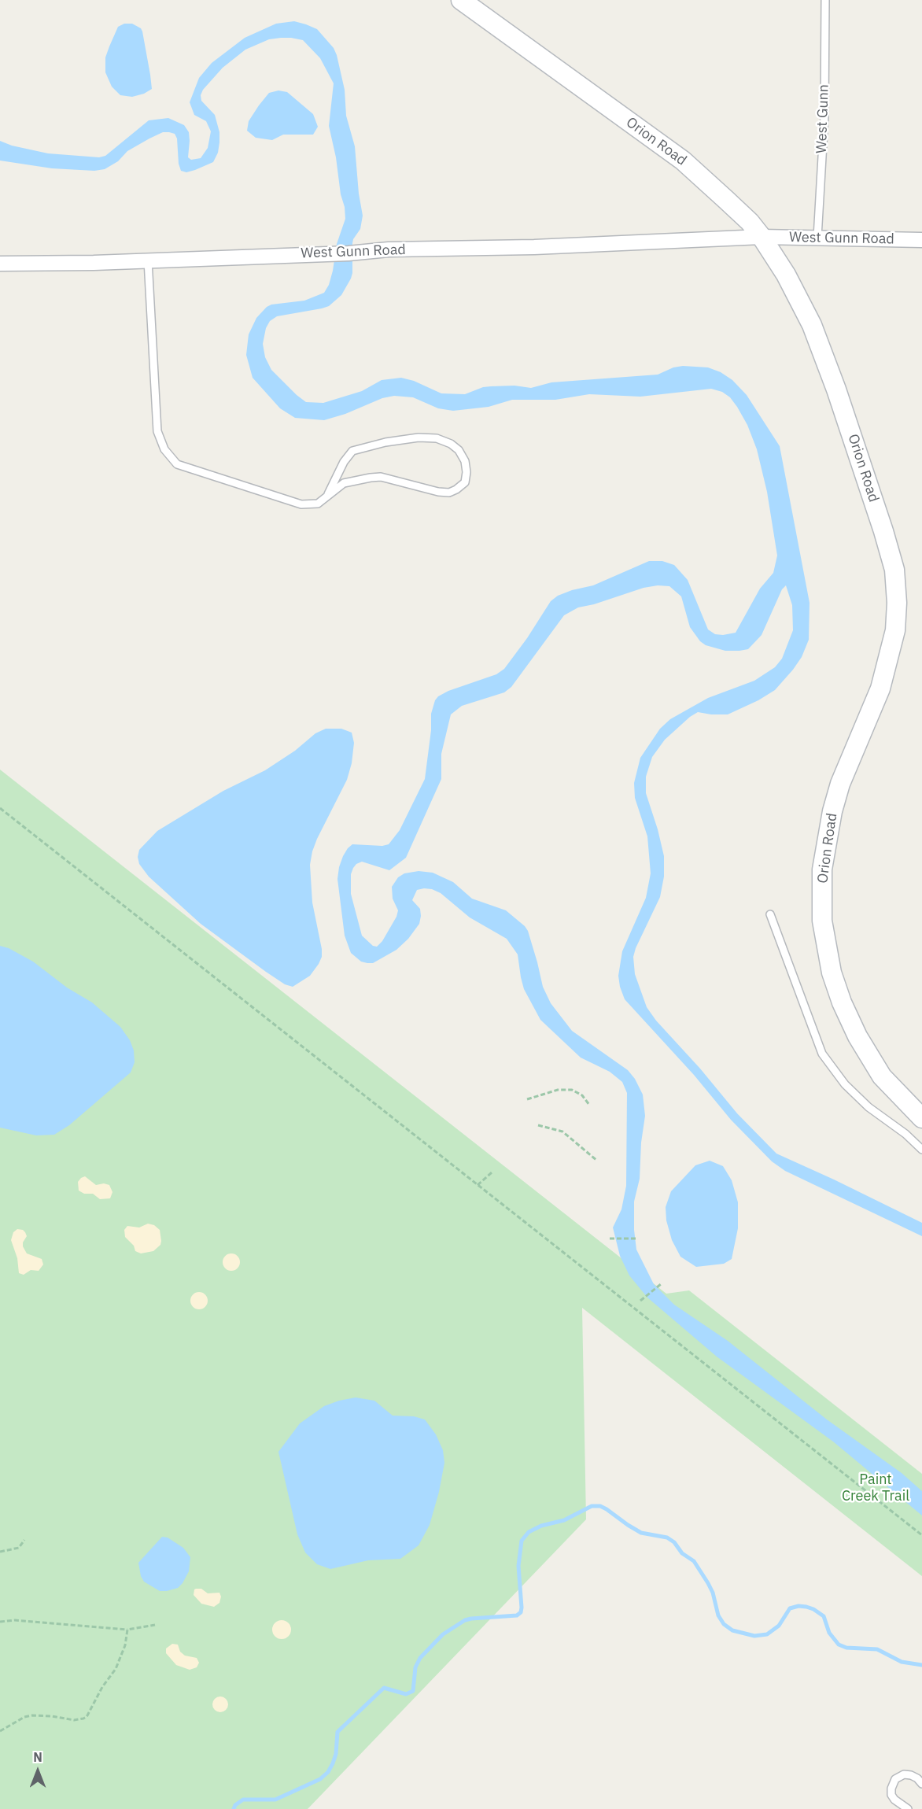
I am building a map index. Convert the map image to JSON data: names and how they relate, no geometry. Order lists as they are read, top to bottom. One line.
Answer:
{"streets":{"street":["Orion Road","West Gunn Road"],"lane":["West Gunn"]},"crossings":[["West Gunn","West Gunn Road"],["Orion Road","West Gunn Road"]],"parks":["Paint Creek Trail"],"north":"top"}
